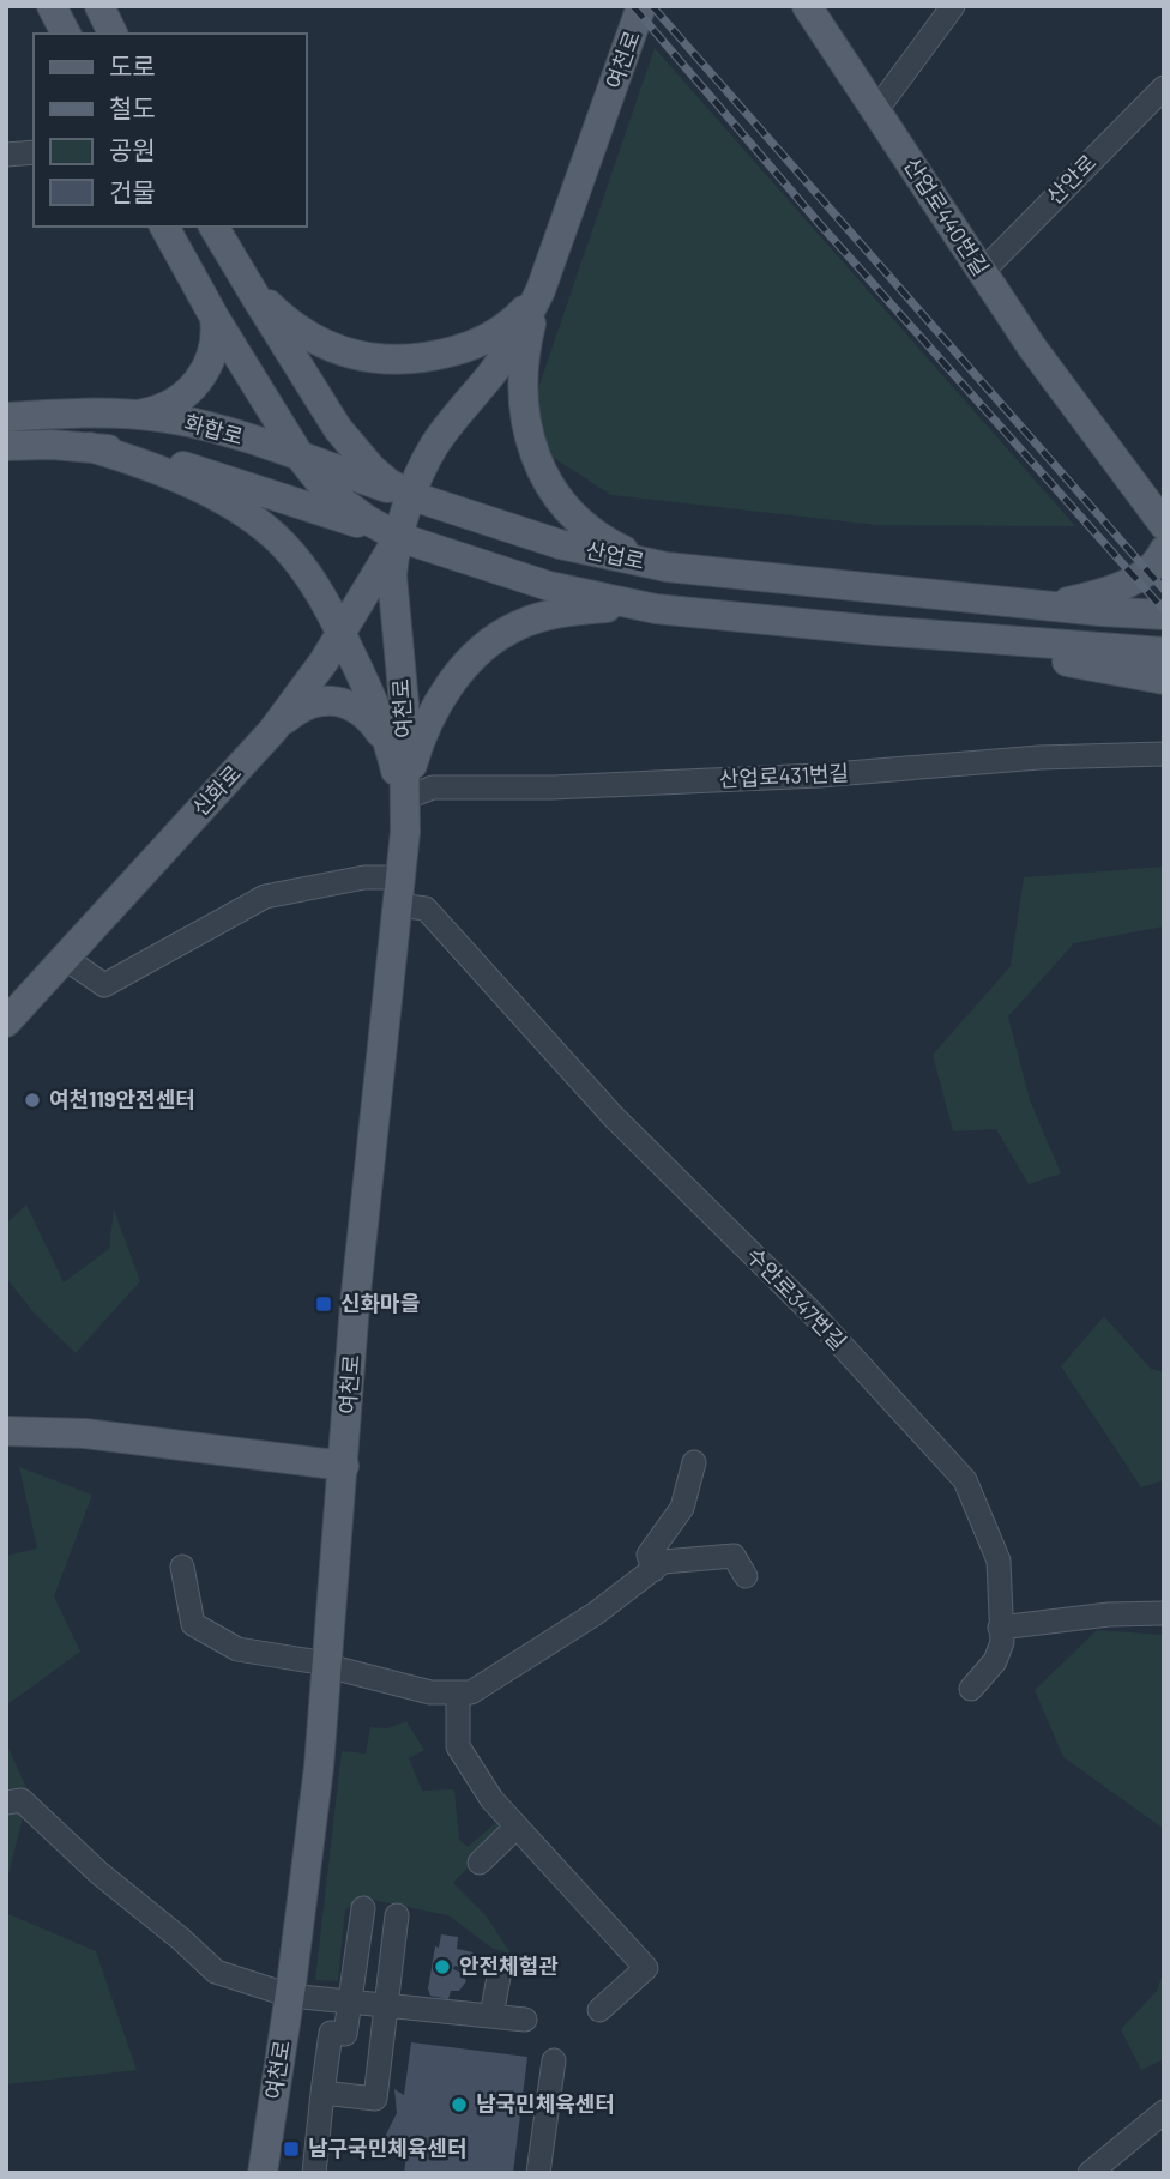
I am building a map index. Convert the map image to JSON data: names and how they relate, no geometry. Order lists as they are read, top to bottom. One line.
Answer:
{"streets":{"main road":["여천로","산업로440번길","화합로","산업로","신화로"],"street":["산안로","산업로431번길","수안로347번길"]},"crossings":[["여천로","화합로"],["여천로","산업로"],["여천로","산업로431번길"],["여천로","신화로"],["여천로","수안로347번길"],["산안로","산업로440번길"],["화합로","산업로"],["화합로","신화로"],["산업로","신화로"]],"places":{"other":["여천119안전센터","안전체험관","남국민체육센터"],"transit":["신화마을","남구국민체육센터"]},"legend":["도로","철도","공원","건물"]}
